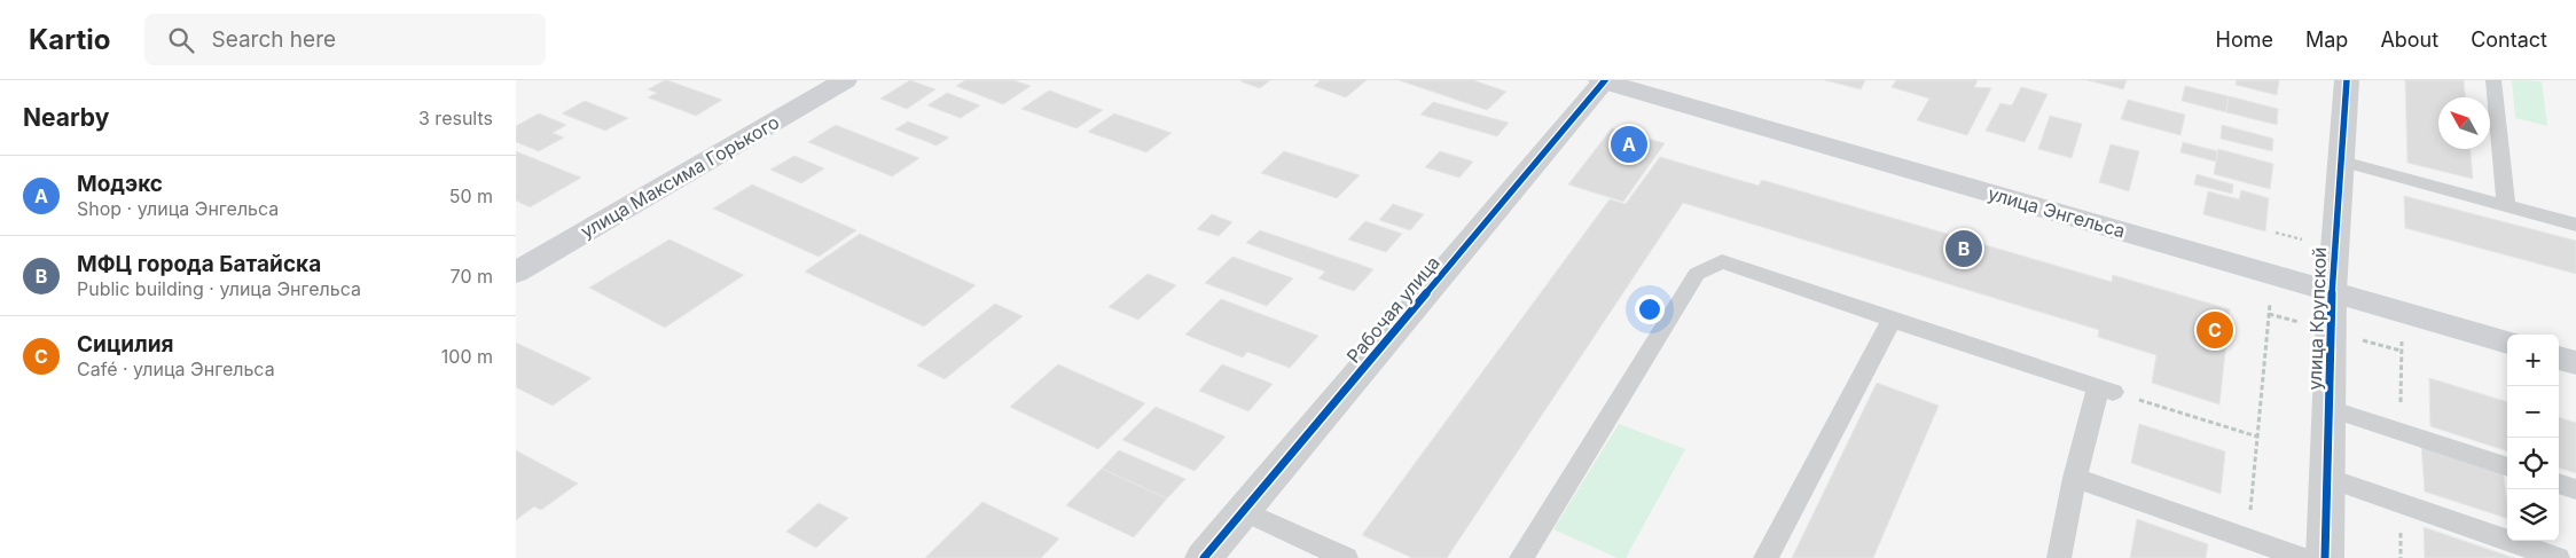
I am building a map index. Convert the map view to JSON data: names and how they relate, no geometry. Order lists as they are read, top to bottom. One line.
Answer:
{"streets":{"main road":["улица Максима Горького","улица Энгельса"],"street":["Рабочая улица","улица Крупской"]},"crossings":[["улица Энгельса","Рабочая улица"],["улица Энгельса","улица Крупской"]],"north":"top left","page":{"header":"Kartio","search":"Search here","nav":["Home","Map","About","Contact"],"heading":["Nearby","3 results"],"pins":["A","B","C"],"list":[{"mark":"A","name":"Модэкс","note":"Shop · улица Энгельса","value":"50 m"},{"mark":"B","name":"МФЦ города Батайска","note":"Public building · улица Энгельса","value":"70 m"},{"mark":"C","name":"Сицилия","note":"Café · улица Энгельса","value":"100 m"}],"map_buttons":["+","−"]}}
